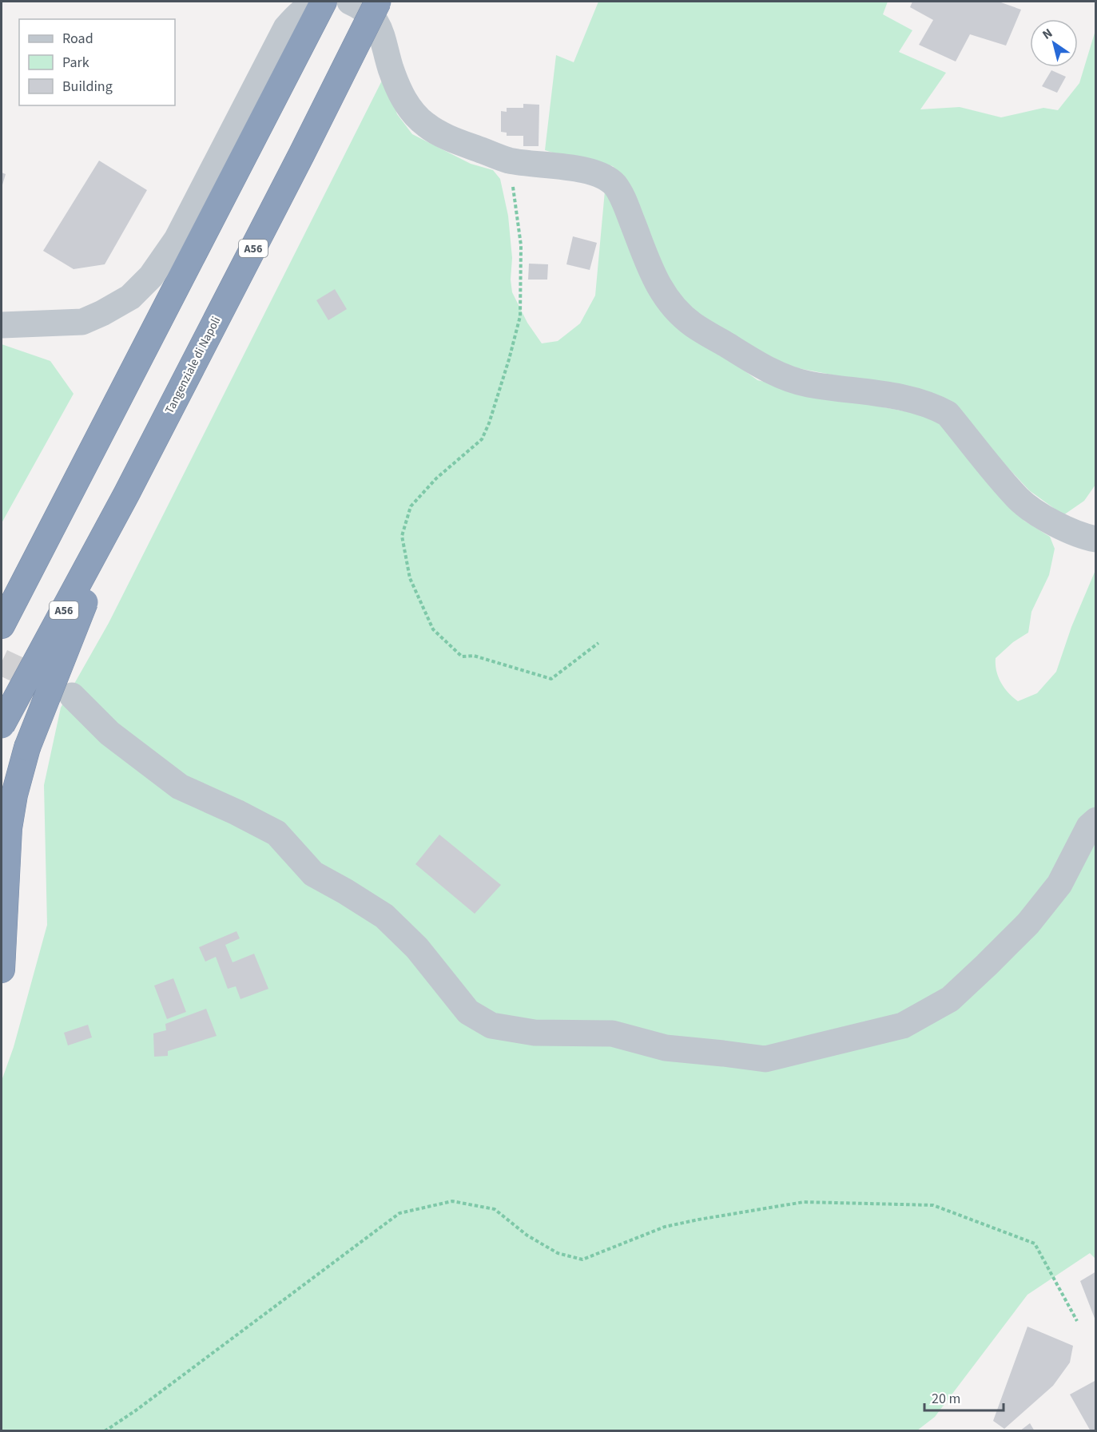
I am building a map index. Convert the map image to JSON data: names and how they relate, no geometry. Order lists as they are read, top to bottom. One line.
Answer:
{"streets":{"highway":["A56","Tangenziale di Napoli"]},"legend":["Road","Park","Building"],"scale_bar":"20 m","north":"top left"}
